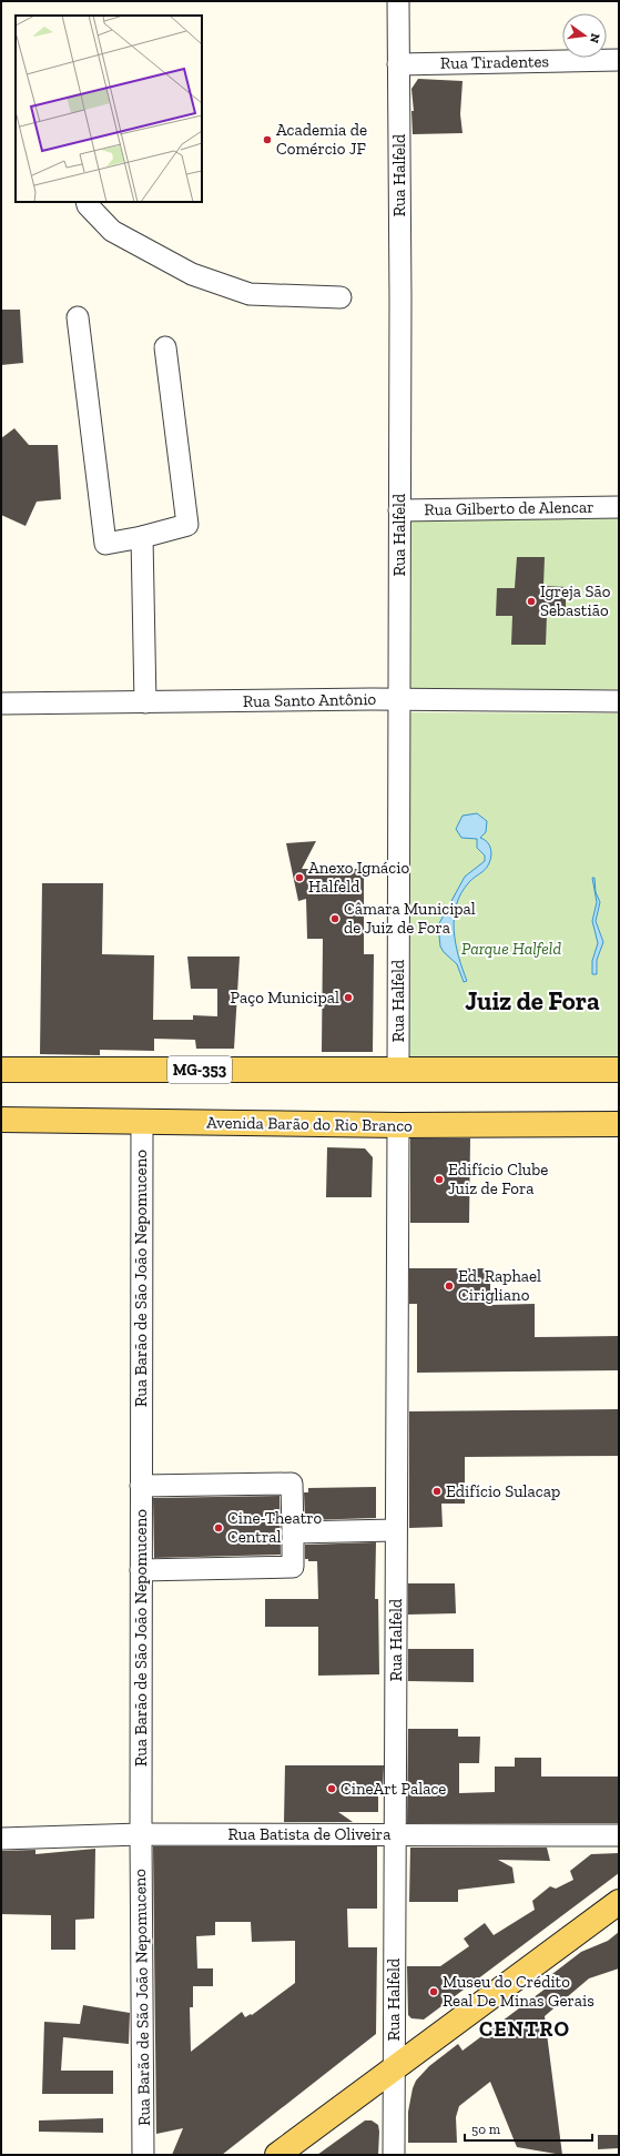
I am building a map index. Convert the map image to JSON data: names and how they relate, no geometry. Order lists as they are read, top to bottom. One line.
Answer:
{"streets":{"main road":["MG-353","Avenida Barão do Rio Branco"],"street":["Rua Tiradentes","Rua Halfeld","Rua Gilberto de Alencar","Rua Santo Antônio","Rua Barão de São João Nepomuceno","Rua Batista de Oliveira"]},"crossings":[["Rua Tiradentes","Rua Halfeld"],["Rua Halfeld","Rua Gilberto de Alencar"],["Rua Halfeld","Rua Santo Antônio"],["Rua Halfeld","MG-353"],["Rua Halfeld","Avenida Barão do Rio Branco"],["Rua Halfeld","Rua Batista de Oliveira"],["Avenida Barão do Rio Branco","Rua Barão de São João Nepomuceno"],["Rua Barão de São João Nepomuceno","Rua Batista de Oliveira"]],"districts":["Juiz de Fora","CENTRO"],"parks":["Parque Halfeld"],"places":["Academia de Comércio JF","Igreja São Sebastião","Anexo Ignácio Halfeld","Câmara Municipal de Juiz de Fora","Paço Municipal","Edifício Clube Juiz de Fora","Ed. Raphael Cirigliano","Edifício Sulacap","Cine-Theatro Central","CineArt Palace","Museu do Crédito Real De Minas Gerais"],"scale_bar":"50 m","north":"right"}
